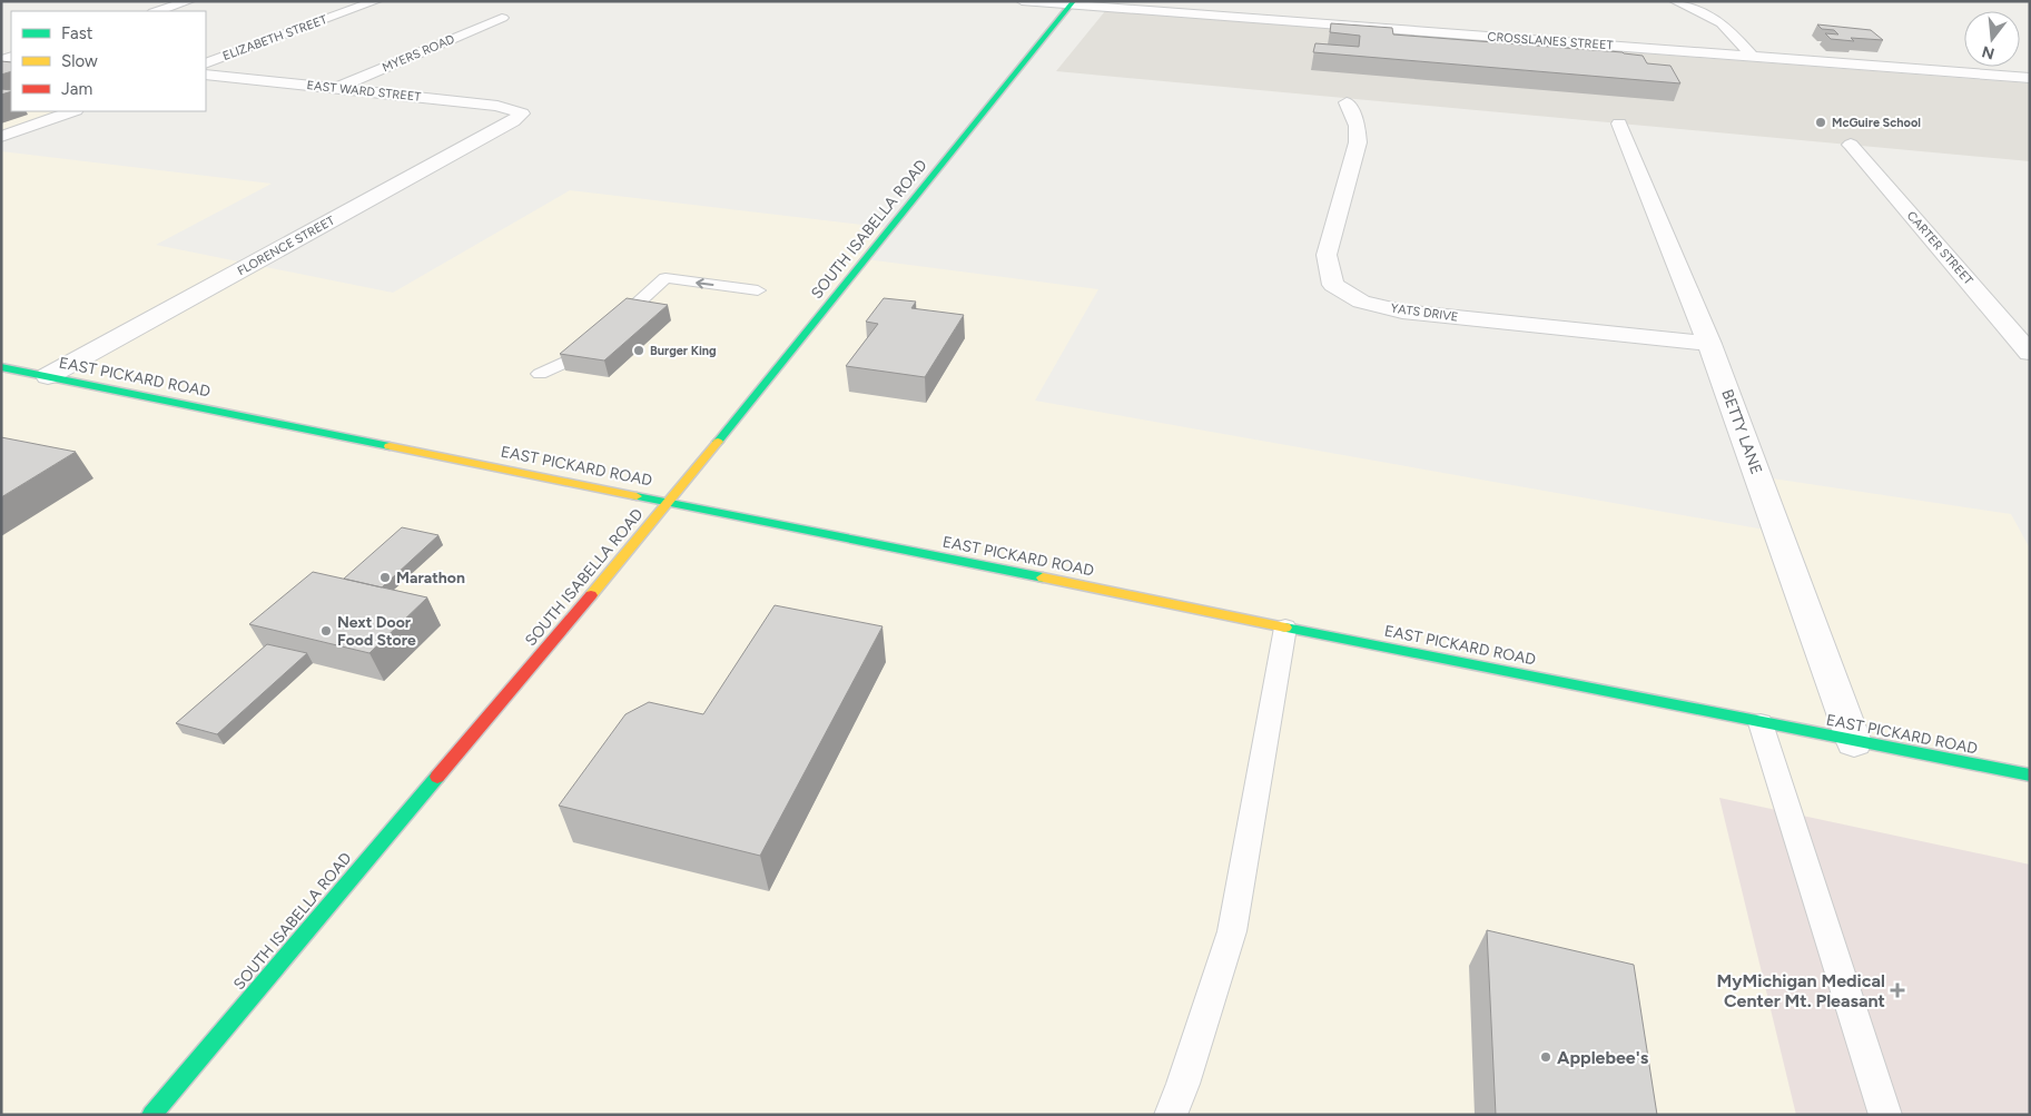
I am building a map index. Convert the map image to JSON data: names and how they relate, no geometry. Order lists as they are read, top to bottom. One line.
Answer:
{"streets":{"main road":["SOUTH ISABELLA ROAD","EAST PICKARD ROAD"],"street":["ELIZABETH STREET","CROSSLANES STREET","MYERS ROAD","EAST WARD STREET","FLORENCE STREET","CARTER STREET","YATS DRIVE","BETTY LANE"]},"crossings":[["CROSSLANES STREET","SOUTH ISABELLA ROAD"],["MYERS ROAD","EAST WARD STREET"],["EAST WARD STREET","FLORENCE STREET"],["SOUTH ISABELLA ROAD","EAST PICKARD ROAD"],["FLORENCE STREET","EAST PICKARD ROAD"],["YATS DRIVE","BETTY LANE"],["EAST PICKARD ROAD","BETTY LANE"]],"places":{"other":["McGuire School","Burger King","Marathon","Next Door Food Store","Applebee's"],"health":["MyMichigan Medical Center Mt. Pleasant"]},"legend":["Fast","Slow","Jam"],"north":"bottom"}
